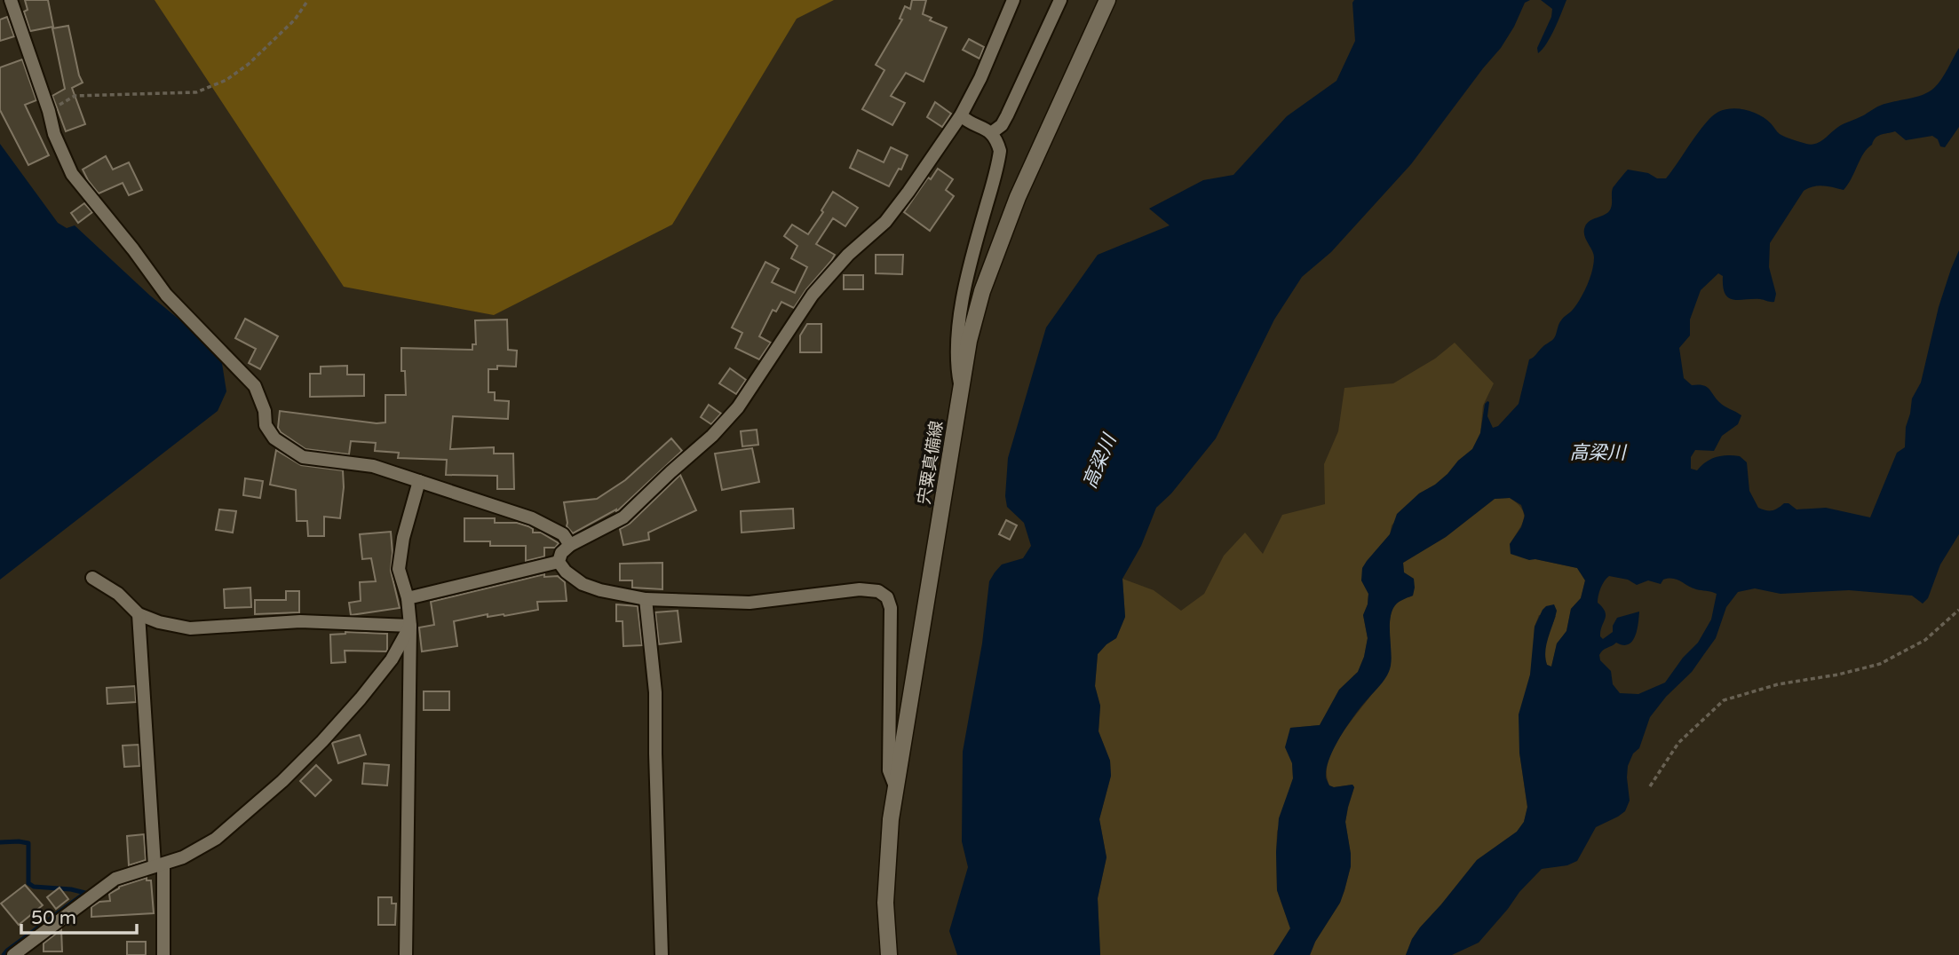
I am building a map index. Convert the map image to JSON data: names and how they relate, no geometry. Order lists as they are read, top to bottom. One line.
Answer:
{"streets":{"main road":["宍粟真備線"]},"water":["高梁川"],"scale_bar":"50 m"}
